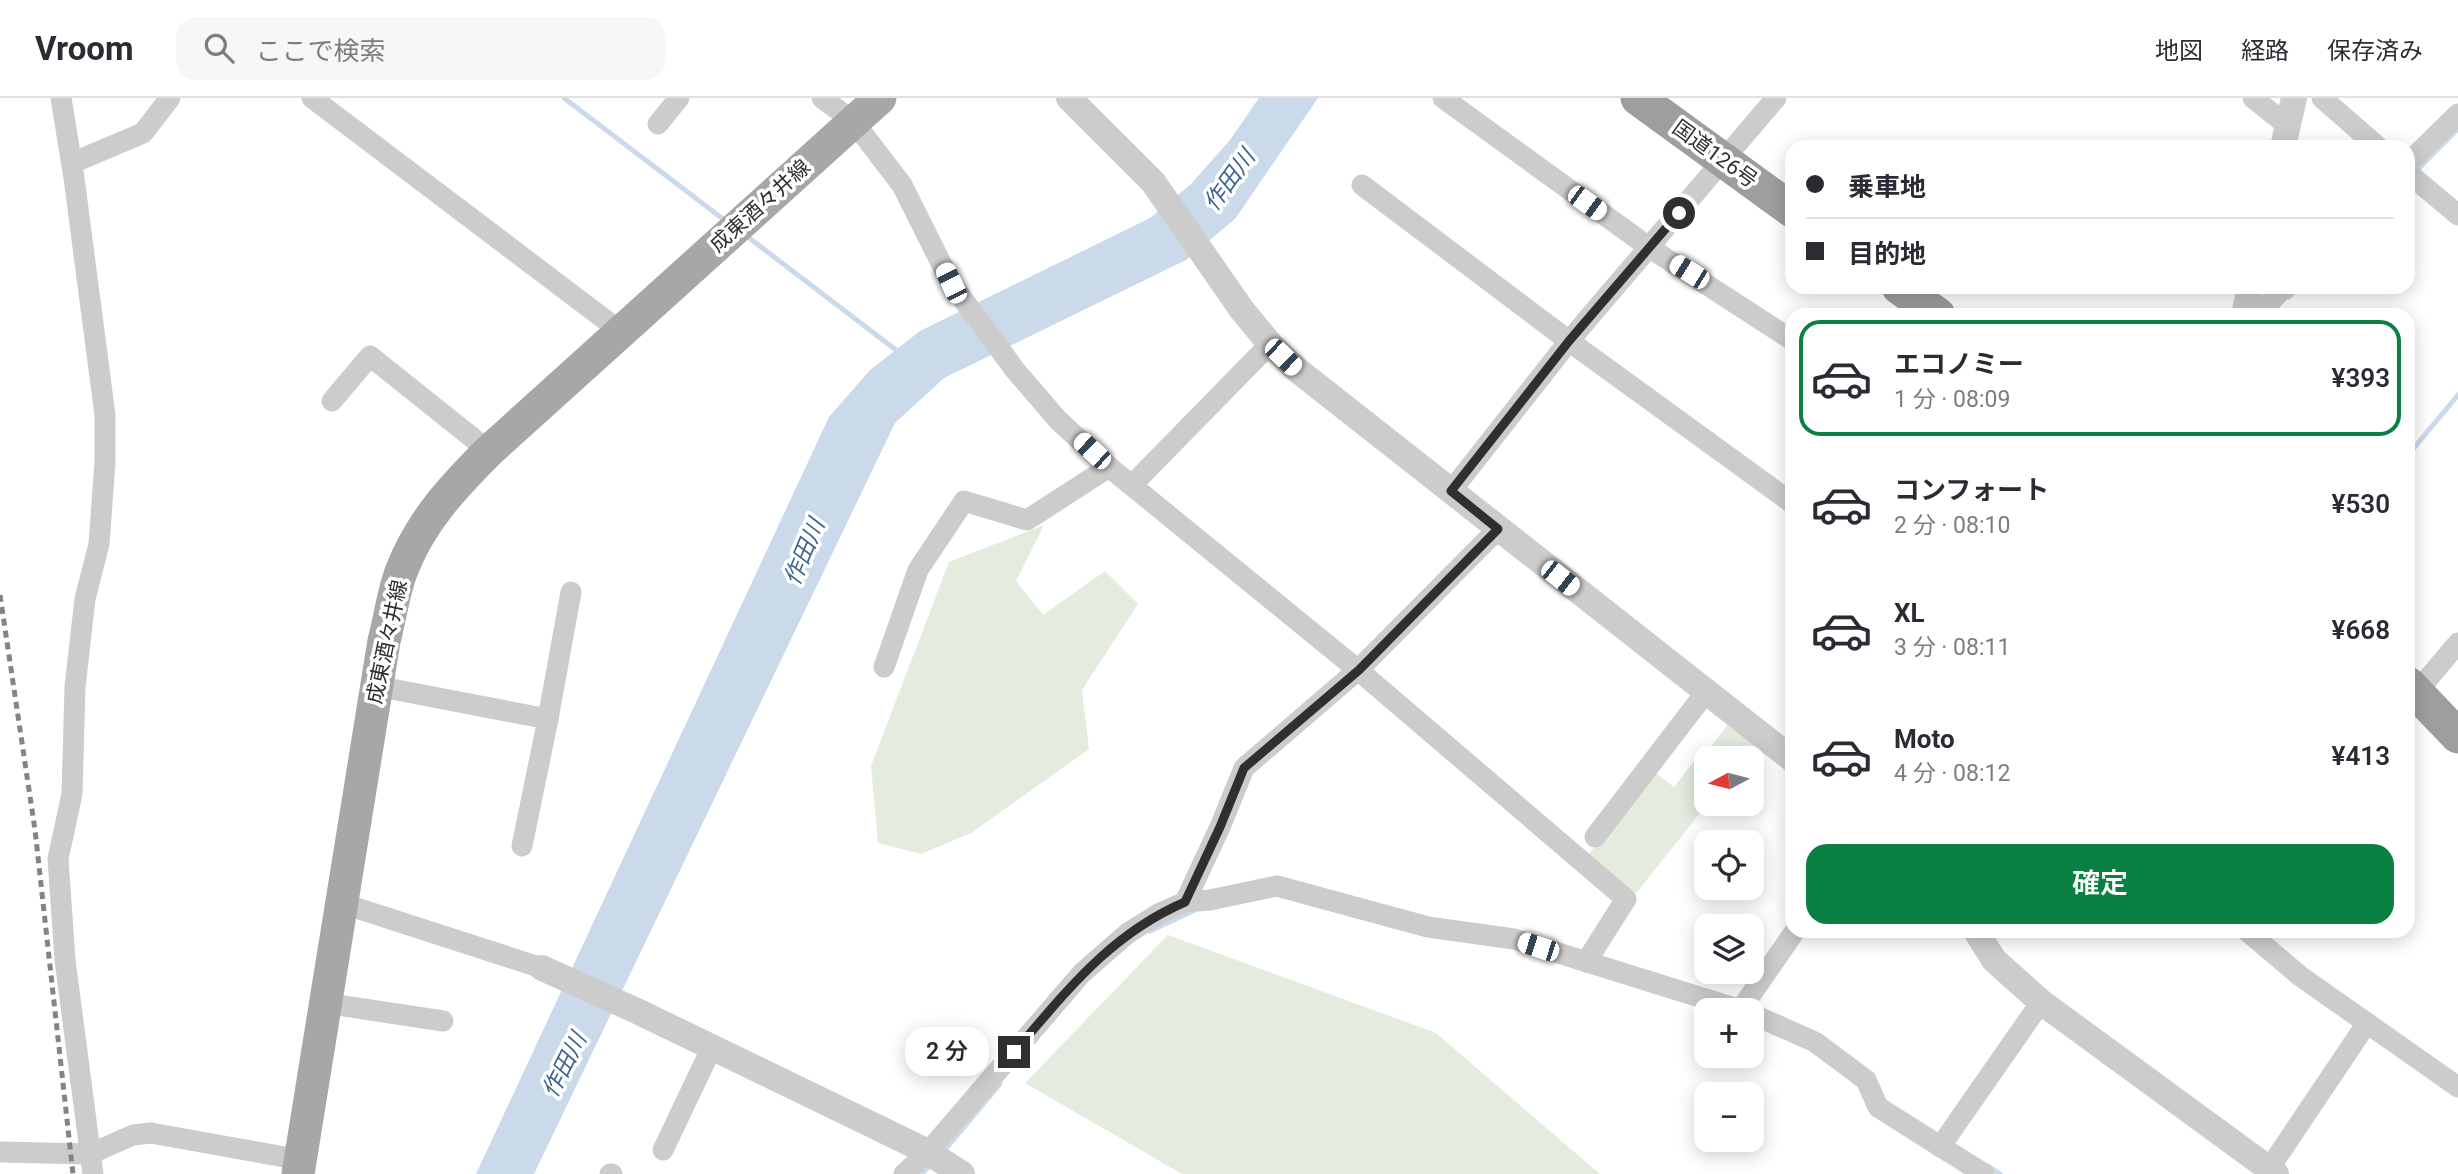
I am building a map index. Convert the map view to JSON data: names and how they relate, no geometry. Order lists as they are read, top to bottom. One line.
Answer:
{"streets":{"highway":["国道126号"],"main road":["成東酒々井線"]},"water":["作田川"],"north":"left","page":{"header":"Vroom","search":"ここで検索","nav":["地図","経路","保存済み"],"banner":["乗車地","目的地"],"list":[{"name":"エコノミー","note":"1 分 · 08:09","value":"¥393"},{"name":"コンフォート","note":"2 分 · 08:10","value":"¥530"},{"name":"XL","note":"3 分 · 08:11","value":"¥668"},{"name":"Moto","note":"4 分 · 08:12","value":"¥413"}],"map_buttons":["+","−"],"buttons":"確定","bubble":"2 分"}}
